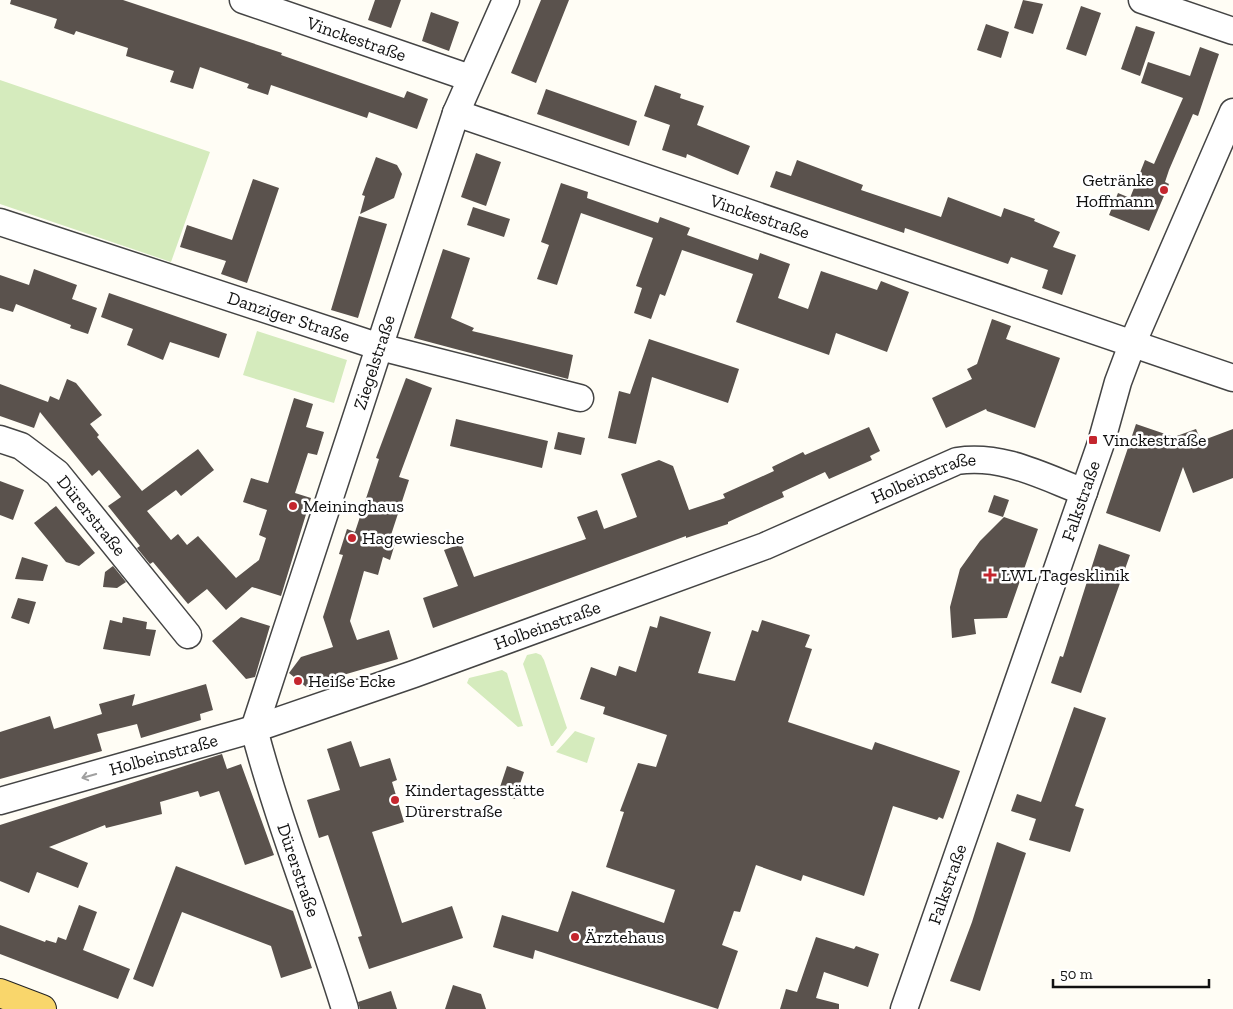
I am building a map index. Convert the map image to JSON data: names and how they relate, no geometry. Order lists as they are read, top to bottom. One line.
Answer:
{"streets":{"street":["Vinckestraße","Danziger Straße","Ziegelstraße","Holbeinstraße","Falkstraße","Dürerstraße"]},"crossings":[["Vinckestraße","Ziegelstraße"],["Vinckestraße","Falkstraße"],["Danziger Straße","Ziegelstraße"],["Ziegelstraße","Holbeinstraße"],["Ziegelstraße","Dürerstraße"],["Holbeinstraße","Falkstraße"],["Holbeinstraße","Dürerstraße"]],"places":{"other":["Getränke Hoffmann","Meininghaus","Hagewiesche","Heiße Ecke","Kindertagesstätte Dürerstraße","Ärztehaus"],"transit":["Vinckestraße"],"health":["LWL Tagesklinik"]},"scale_bar":"50 m"}
